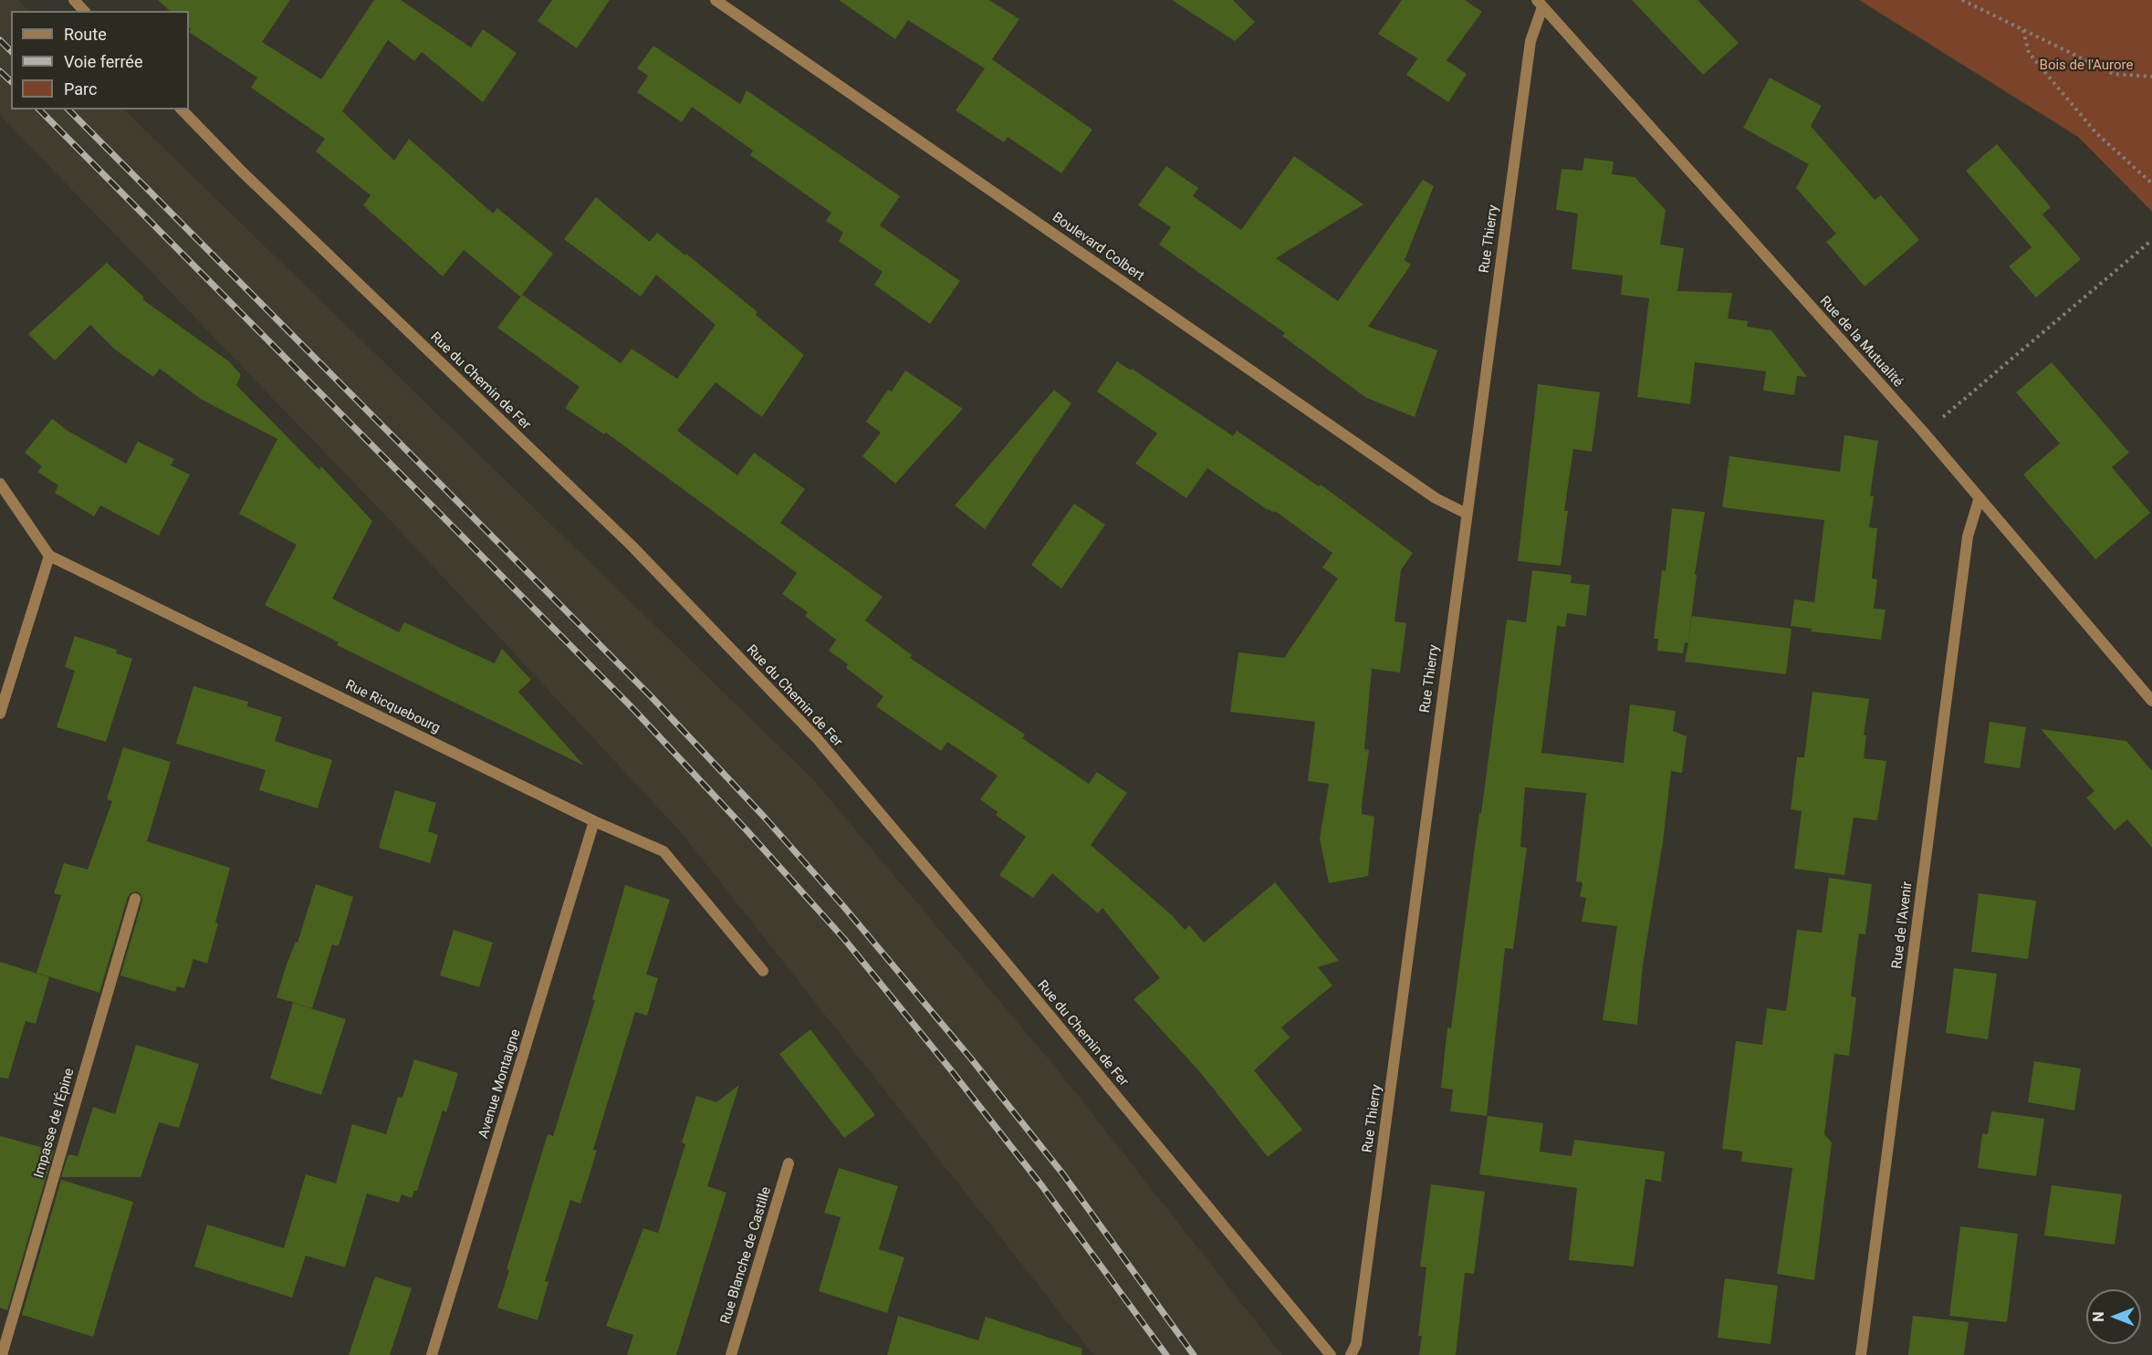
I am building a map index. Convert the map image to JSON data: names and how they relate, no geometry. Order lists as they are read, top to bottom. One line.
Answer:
{"streets":{"street":["Rue Thierry","Boulevard Colbert","Rue de la Mutualité","Rue du Chemin de Fer","Rue Ricquebourg","Rue de l'Avenir","Avenue Montaigne","Impasse de l'Épine","Rue Blanche de Castille"]},"crossings":[["Rue Thierry","Boulevard Colbert"],["Rue Thierry","Rue de la Mutualité"],["Rue de la Mutualité","Rue de l'Avenir"],["Rue Ricquebourg","Avenue Montaigne"]],"parks":["Bois de l'Aurore"],"legend":["Route","Voie ferrée","Parc"],"north":"left"}
